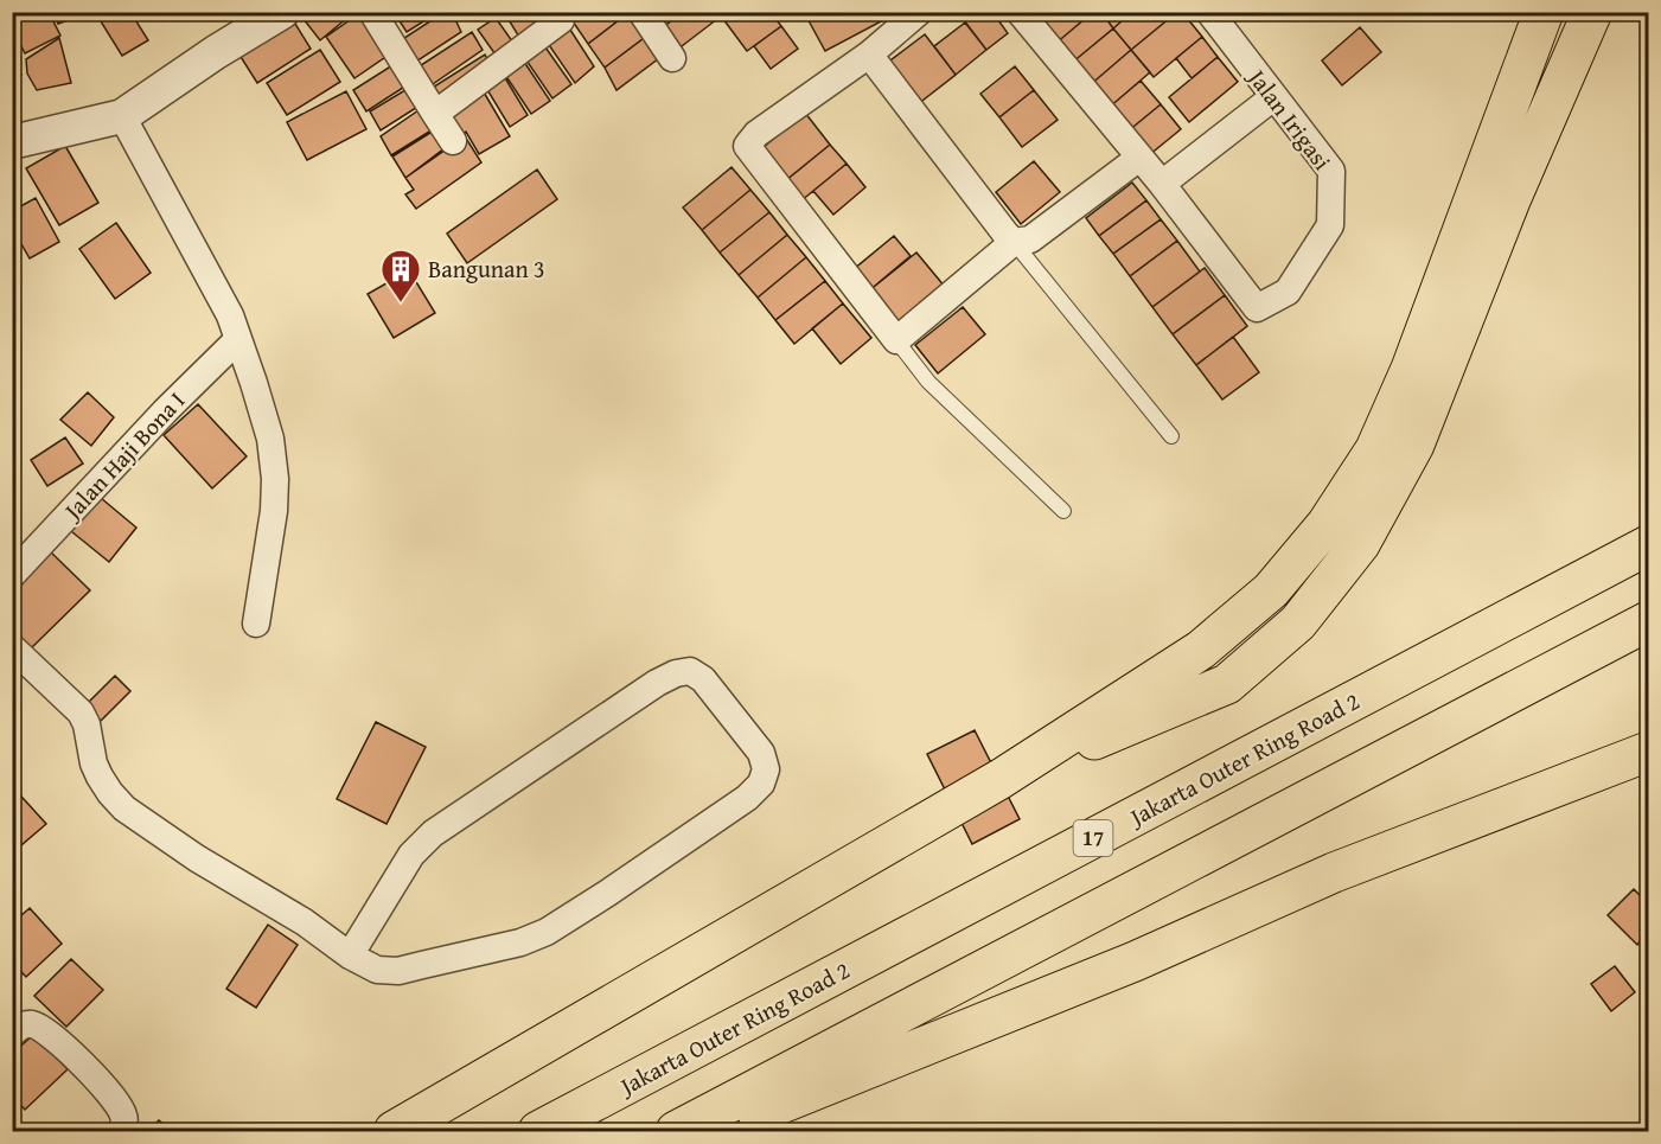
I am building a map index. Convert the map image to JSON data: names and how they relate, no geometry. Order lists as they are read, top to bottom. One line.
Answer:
{"streets":{"highway":["Jakarta Outer Ring Road 2","17"],"street":["Jalan Irigasi","Jalan Haji Bona I"]},"places":{"building":["Bangunan 3"]}}
